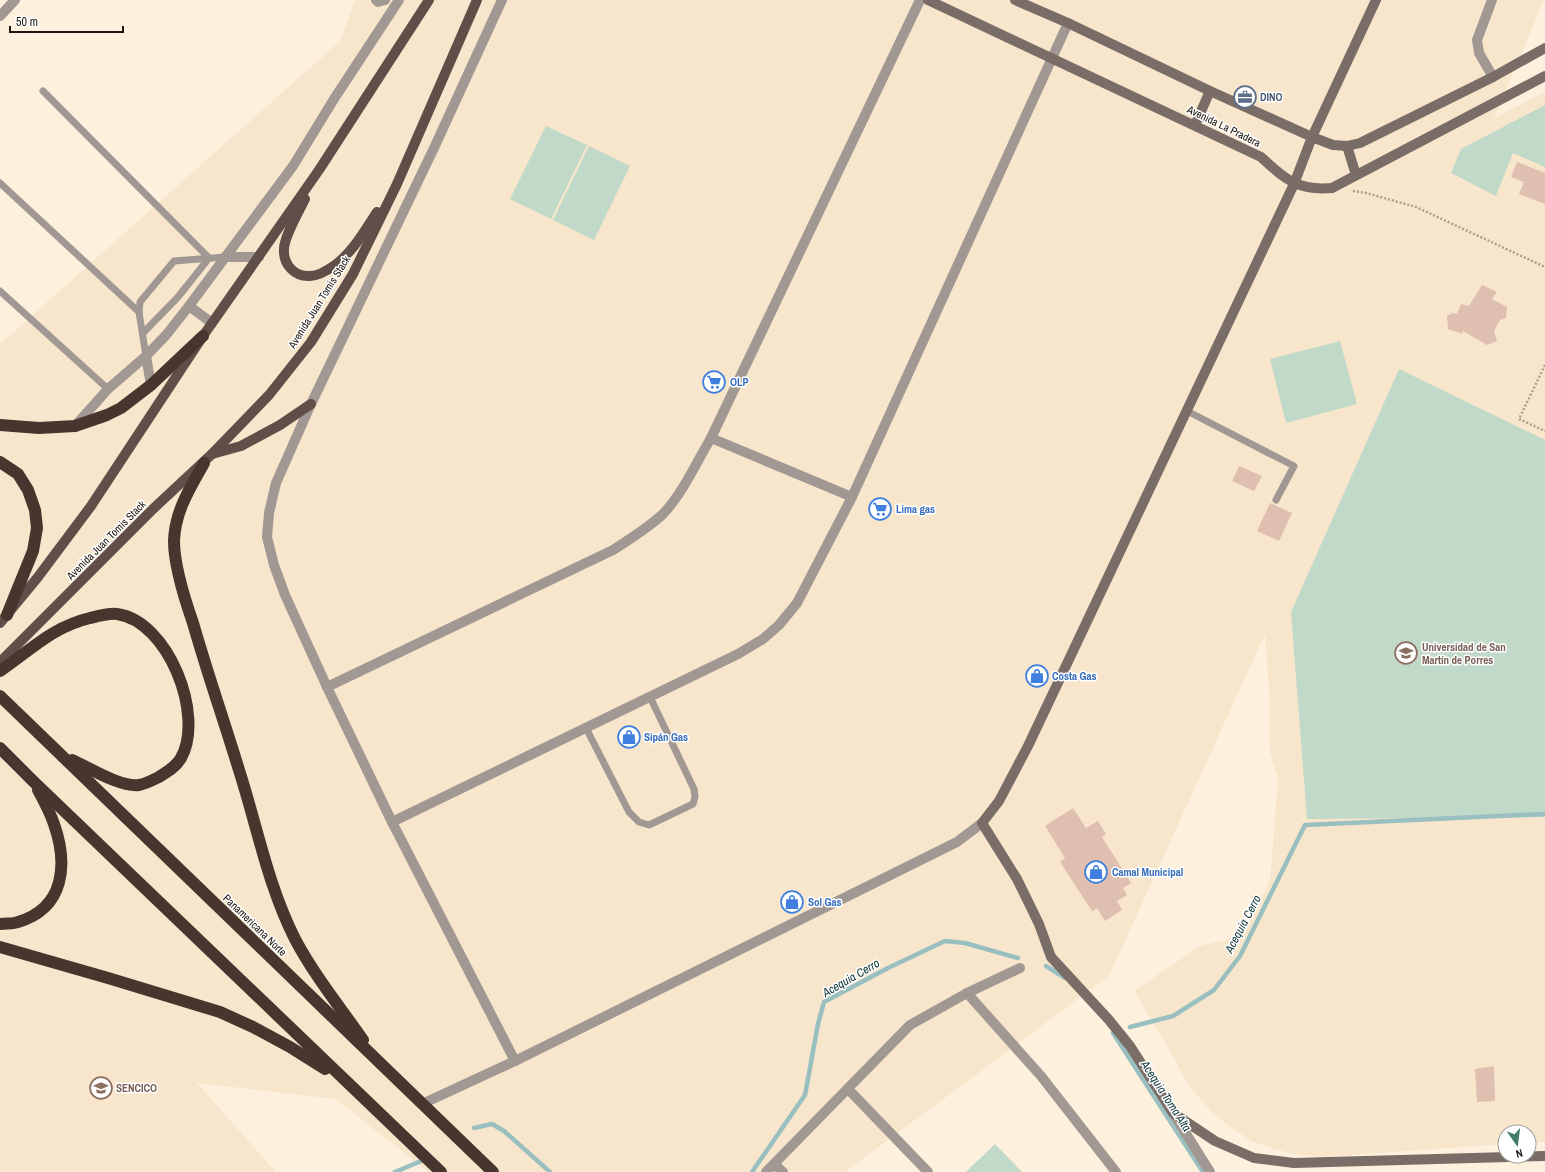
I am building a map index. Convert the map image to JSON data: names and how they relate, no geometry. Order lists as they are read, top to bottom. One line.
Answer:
{"streets":{"highway":["Panamericana Norte"],"main road":["Avenida Juan Tomis Stack"],"street":["Avenida La Pradera"]},"water":["Acequia Cerro","Acequia Toma Alta"],"places":{"office":["DINO"],"supermarket":["OLP","Lima gas"],"school or university":["Universidad de San Martín de Porres","SENCICO"],"shop":["Costa Gas","Sipán Gas","Camal Municipal","Sol Gas"]},"scale_bar":"50 m","north":"bottom"}
